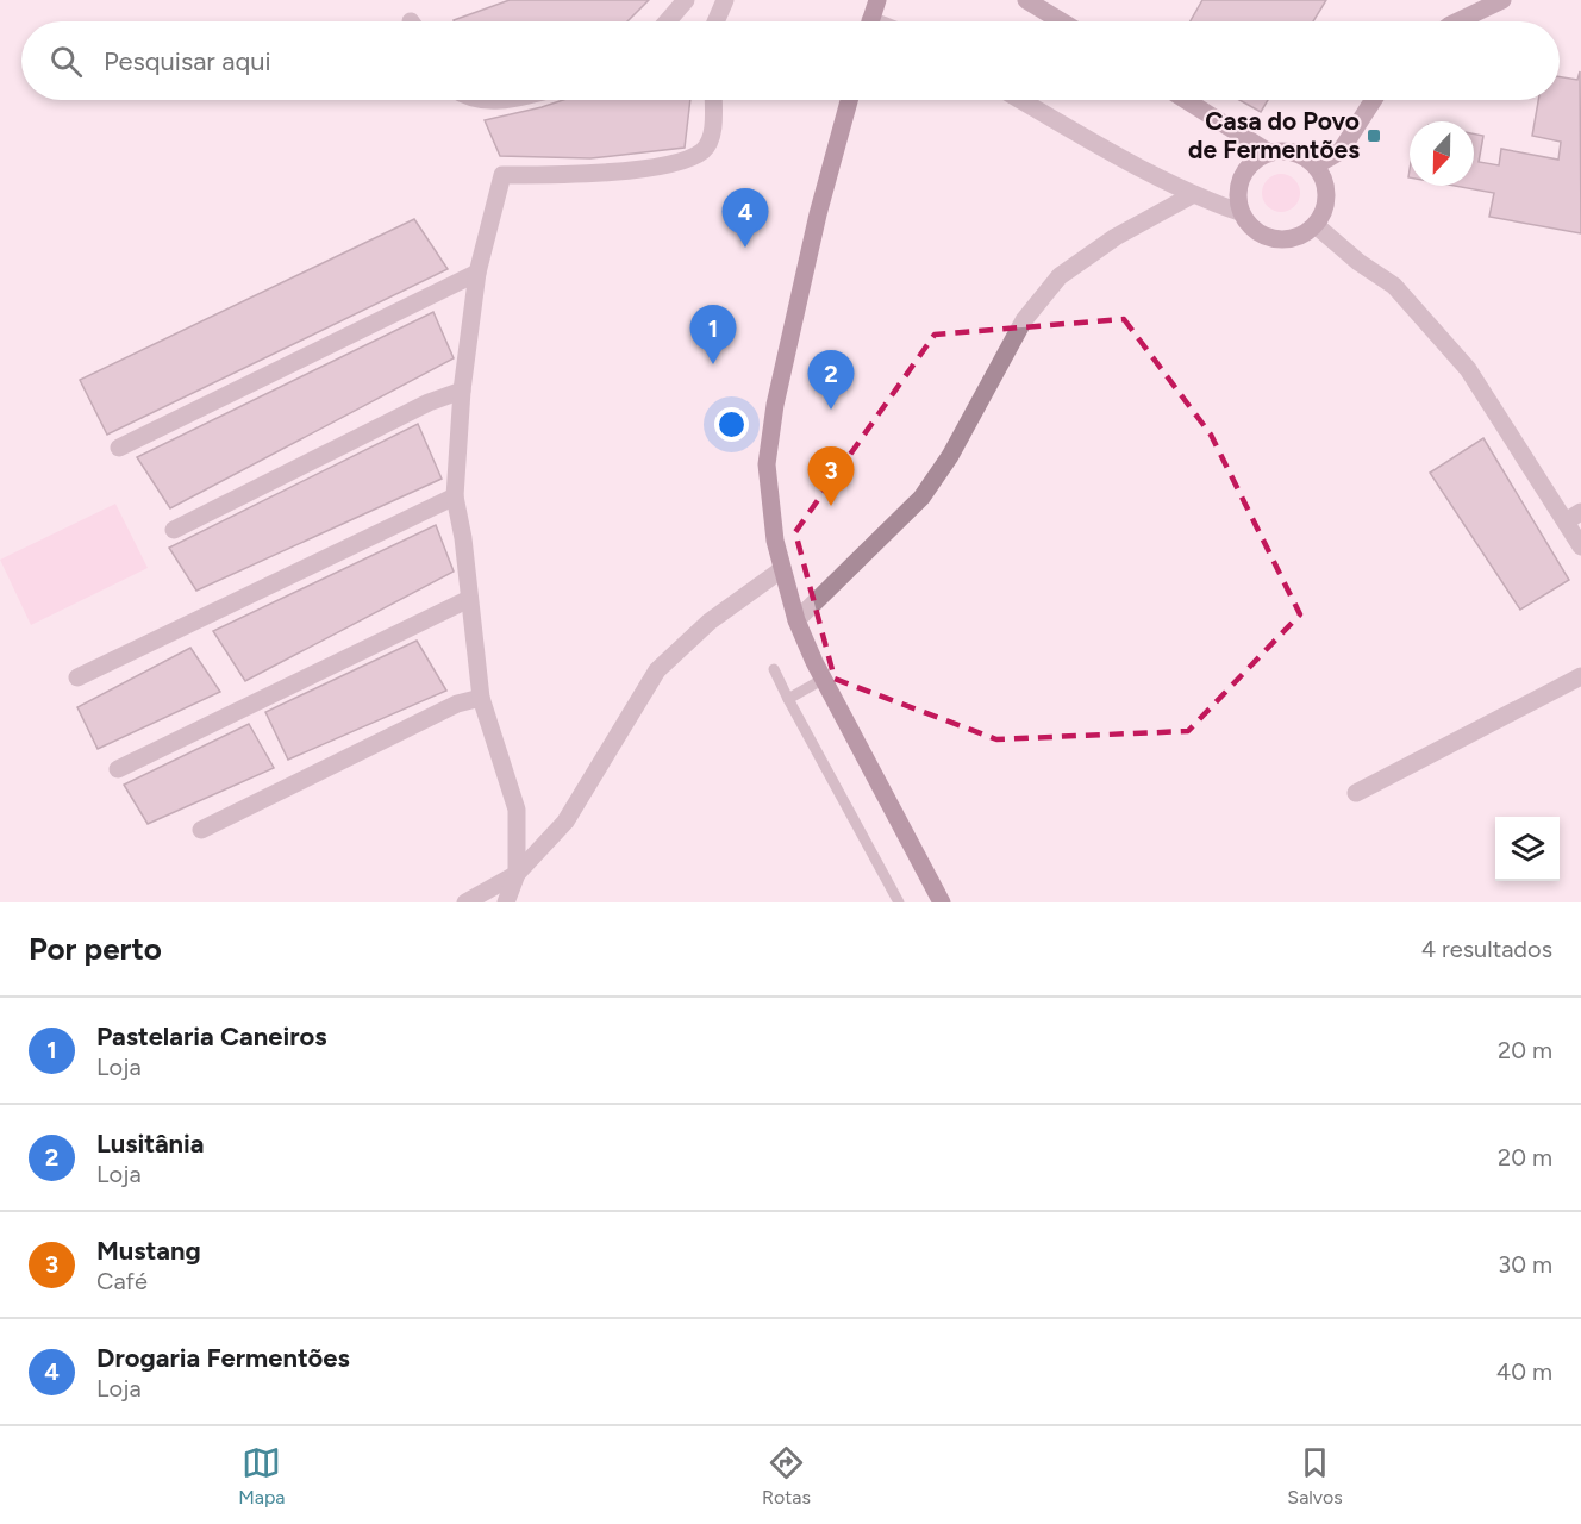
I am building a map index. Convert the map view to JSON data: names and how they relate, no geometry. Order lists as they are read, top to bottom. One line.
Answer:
{"places":{"transit":["Casa do Povo de Fermentões"]},"north":"bottom","page":{"search":"Pesquisar aqui","pins":["4","1","2","3"],"heading":["Por perto","4 resultados"],"list":[{"mark":"1","name":"Pastelaria Caneiros","note":"Loja","value":"20 m"},{"mark":"2","name":"Lusitânia","note":"Loja","value":"20 m"},{"mark":"3","name":"Mustang","note":"Café","value":"30 m"},{"mark":"4","name":"Drogaria Fermentões","note":"Loja","value":"40 m"}],"nav":["Mapa","Rotas","Salvos"]}}
